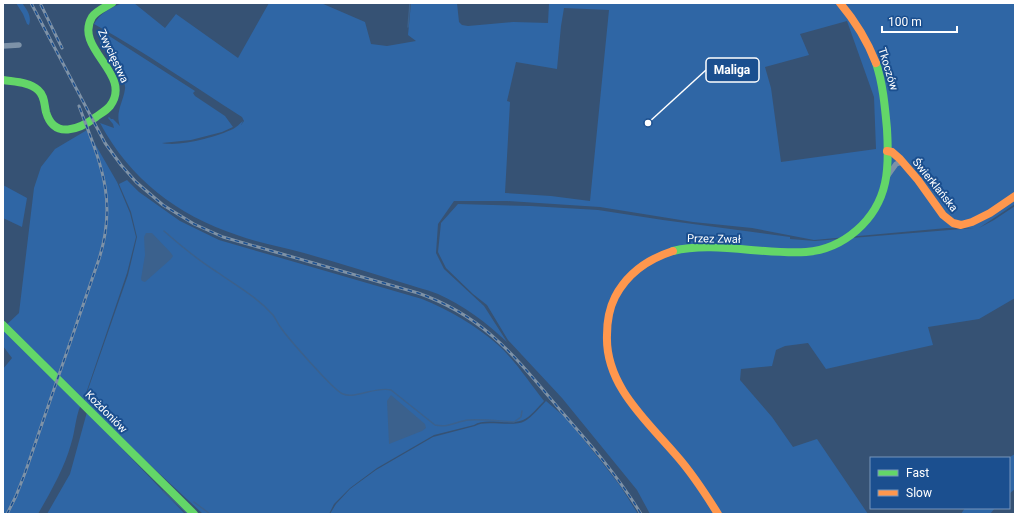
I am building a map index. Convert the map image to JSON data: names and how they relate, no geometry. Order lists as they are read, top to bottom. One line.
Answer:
{"streets":{"street":["Zwycięstwa","Tkoczów","Świerklańska","Przez Zwał","Kożdoniów"]},"crossings":[["Tkoczów","Przez Zwał"]],"places":["Maliga"],"legend":["Fast","Slow"],"scale_bar":"100 m"}
